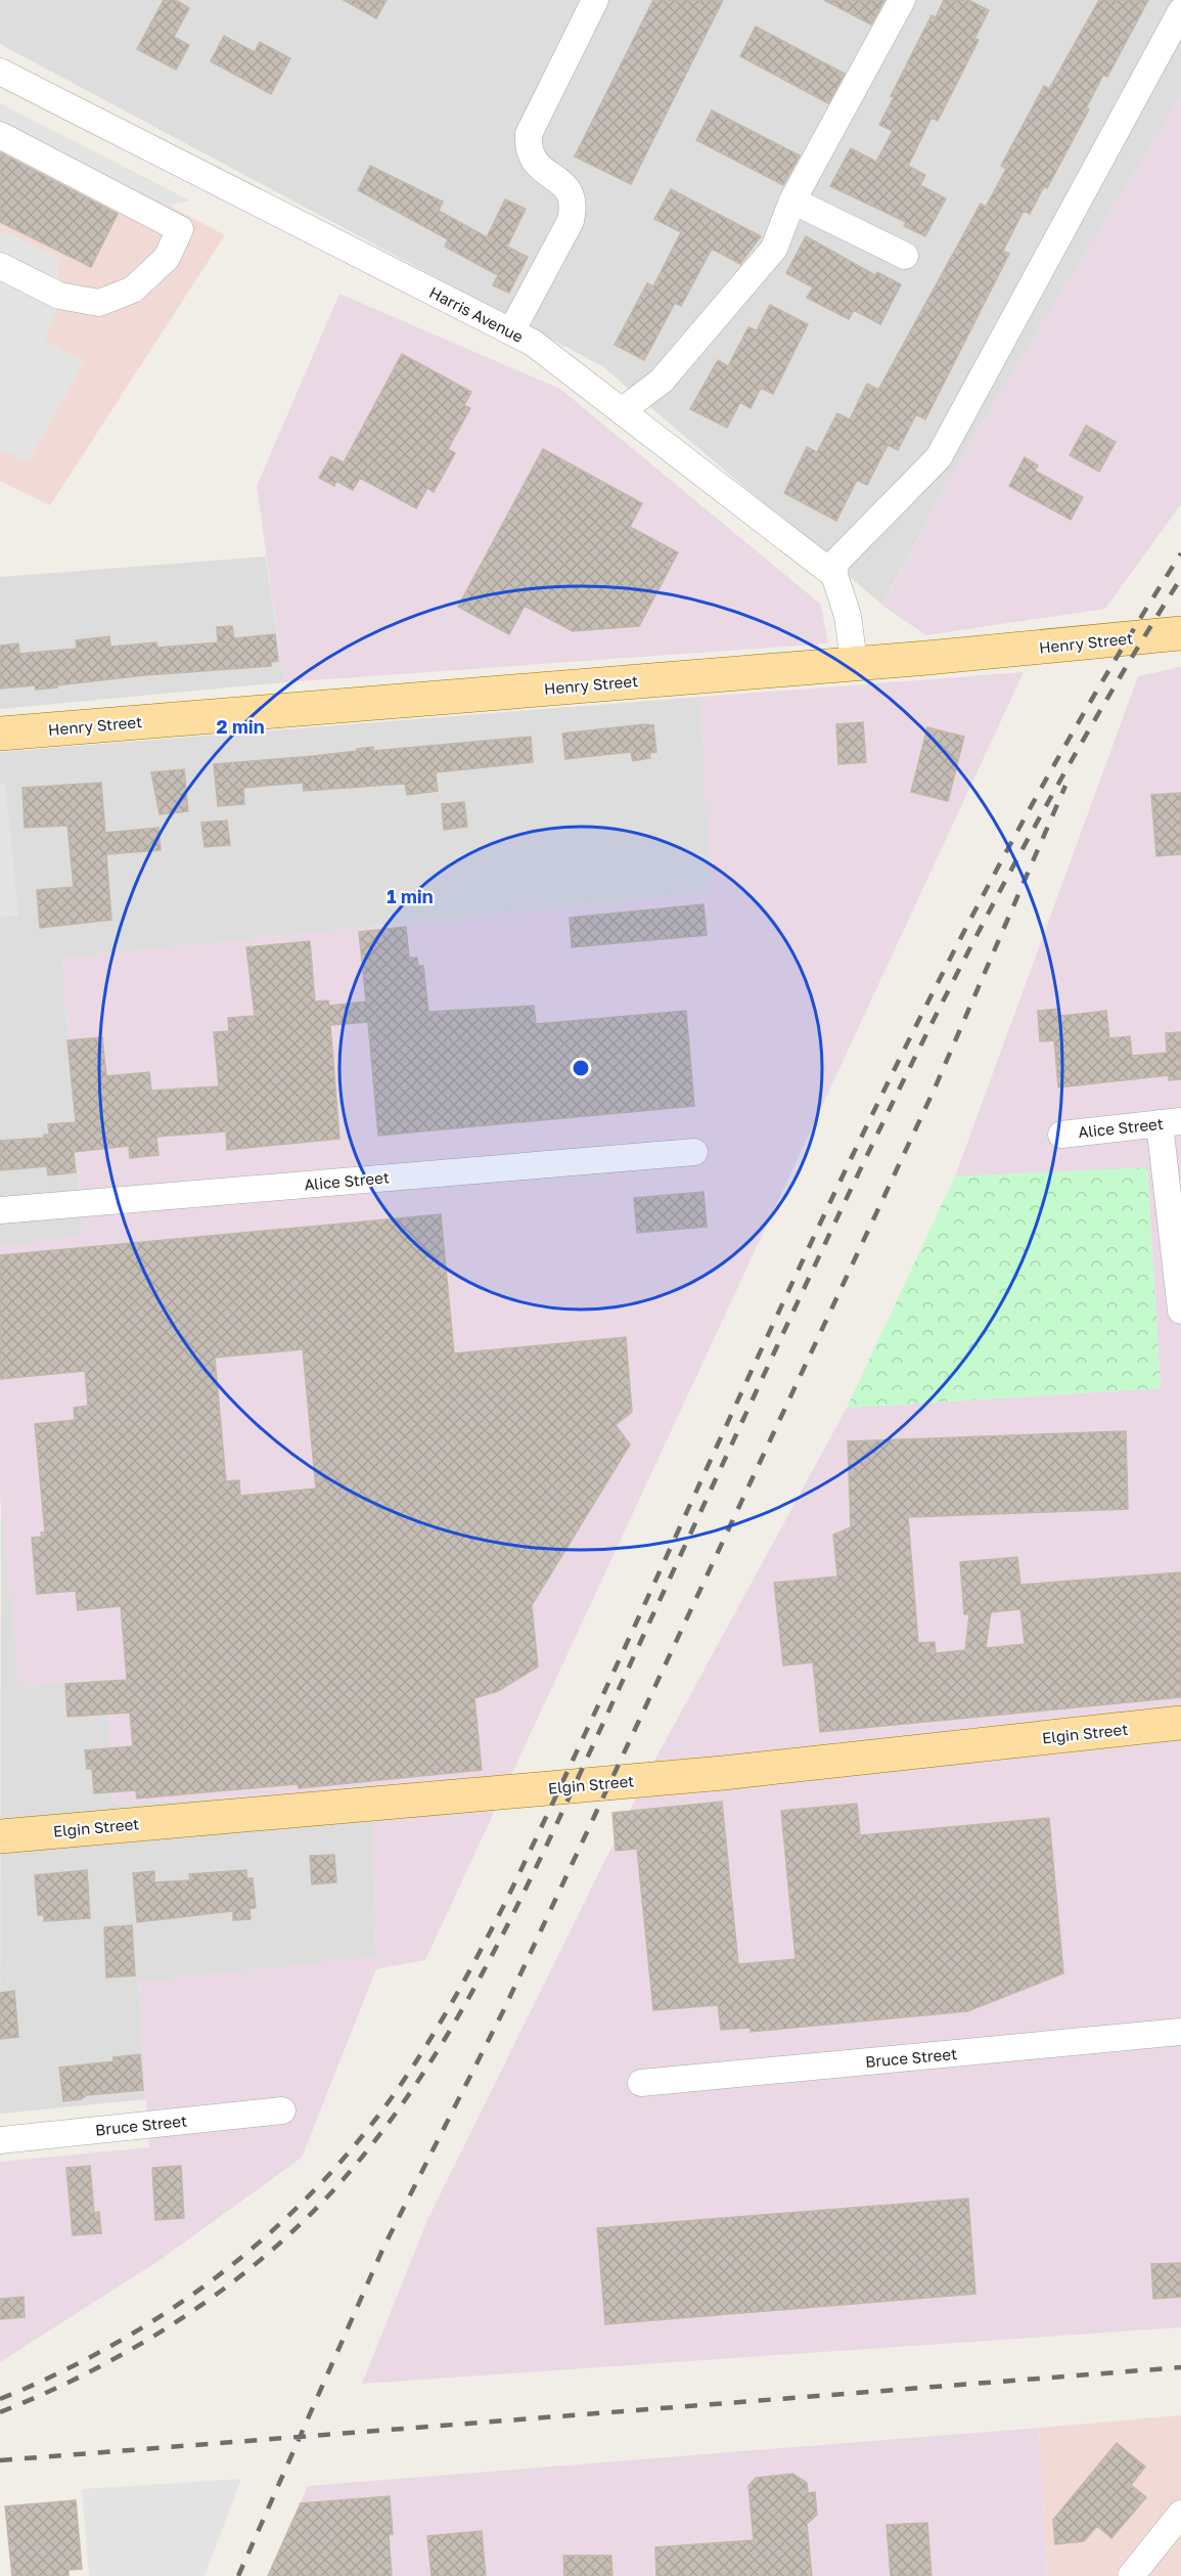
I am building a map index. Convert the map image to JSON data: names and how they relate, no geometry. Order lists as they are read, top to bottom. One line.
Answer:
{"streets":{"main road":["Henry Street","Elgin Street"],"street":["Harris Avenue","Alice Street","Bruce Street"]},"rings":["2 min","1 min"]}
